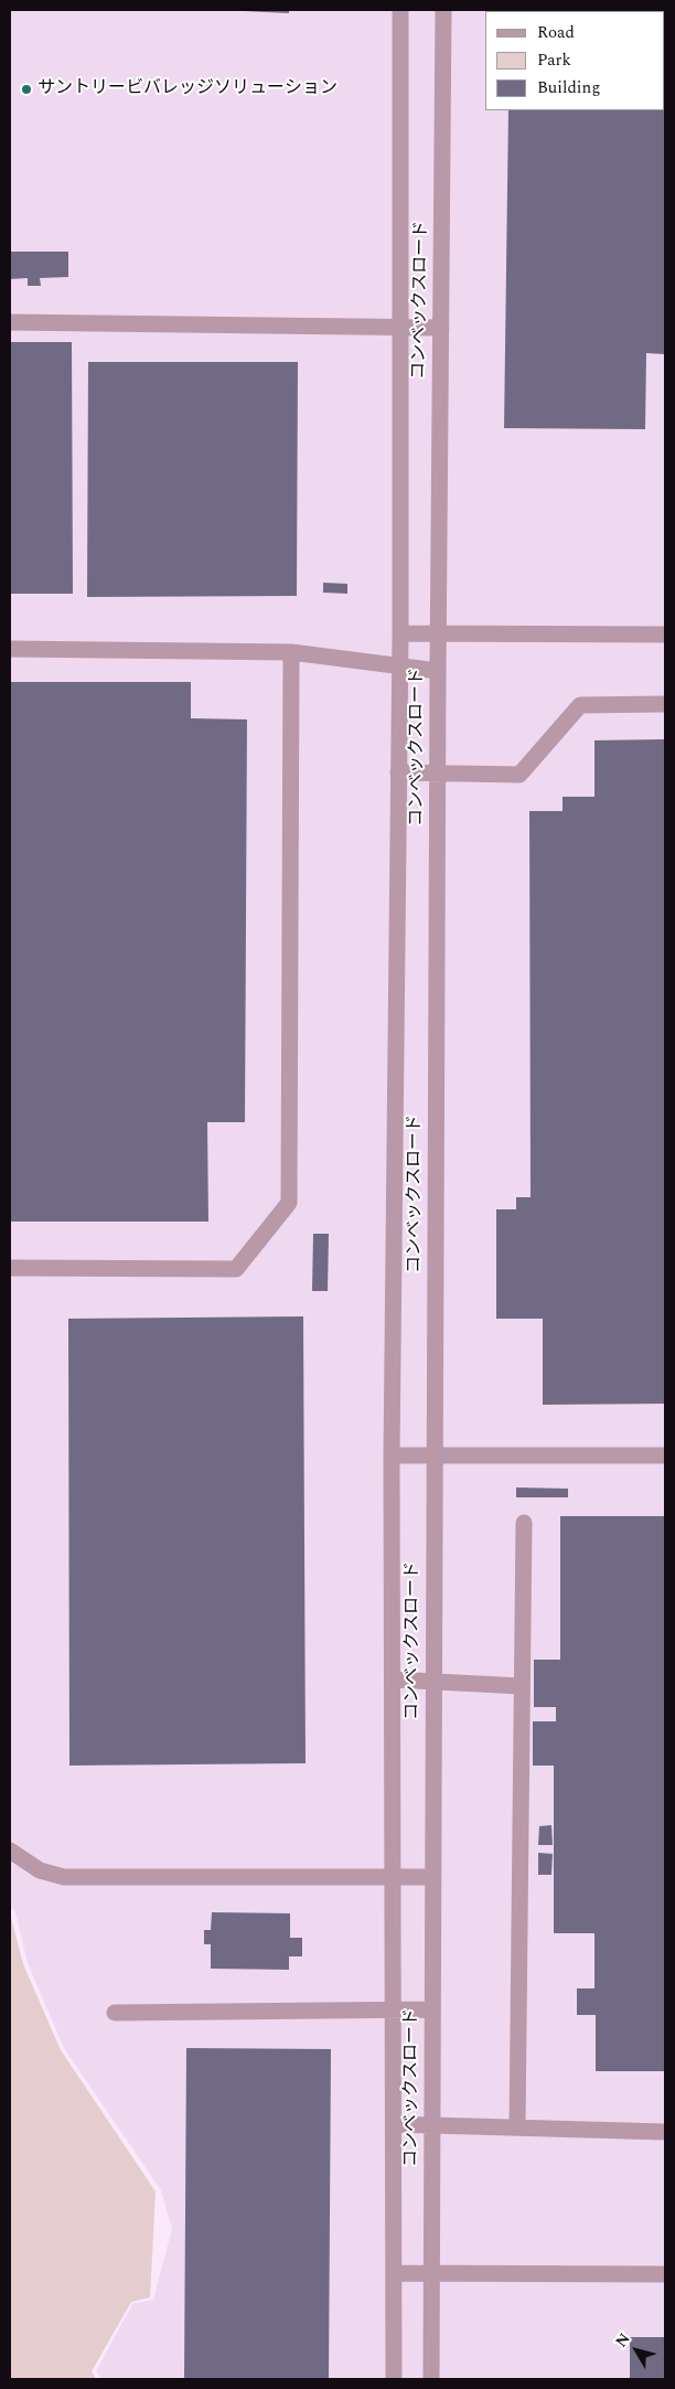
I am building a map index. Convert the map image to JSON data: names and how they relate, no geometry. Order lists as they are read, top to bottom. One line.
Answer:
{"streets":{"street":["コンベックスロード"]},"places":["サントリービバレッジソリューション"],"legend":["Road","Park","Building"],"north":"top left"}
